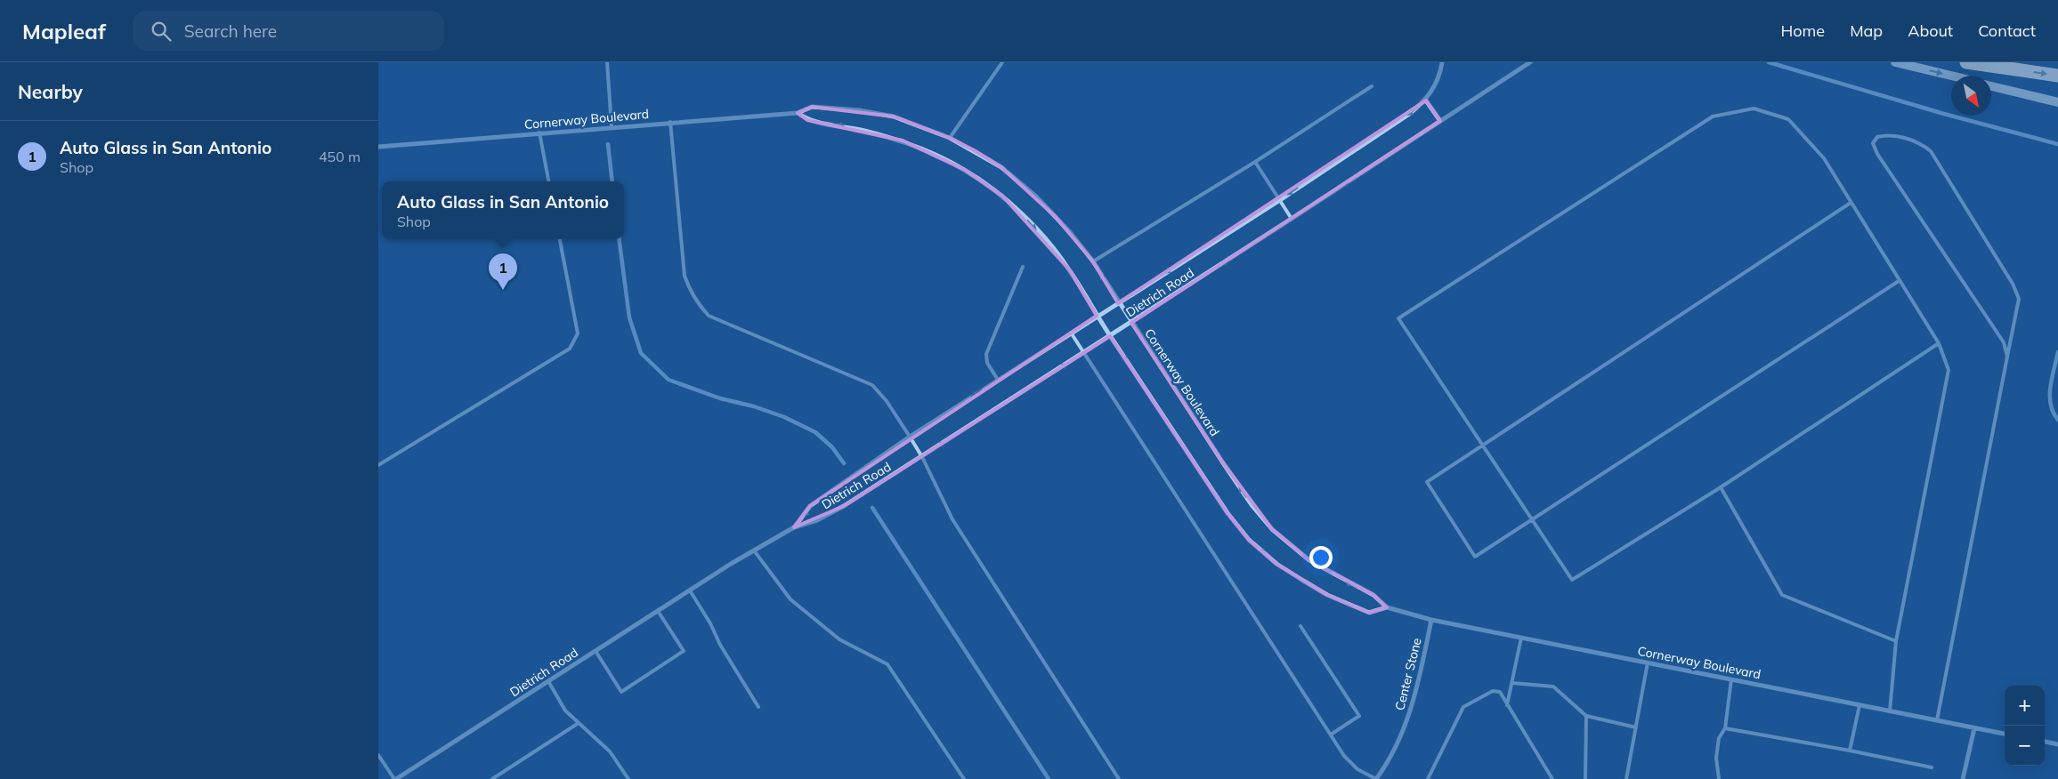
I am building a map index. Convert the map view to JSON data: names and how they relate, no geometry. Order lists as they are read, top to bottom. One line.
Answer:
{"streets":{"street":["Cornerway Boulevard","Dietrich Road","Center Stone"]},"crossings":[["Cornerway Boulevard","Dietrich Road"],["Cornerway Boulevard","Center Stone"]],"north":"bottom right","page":{"header":"Mapleaf","search":"Search here","nav":["Home","Map","About","Contact"],"heading":"Nearby","list":[{"mark":"1","name":"Auto Glass in San Antonio","note":"Shop","value":"450 m"}],"popup":["Auto Glass in San Antonio","Shop"],"pins":"1","map_buttons":["+","−"]}}
